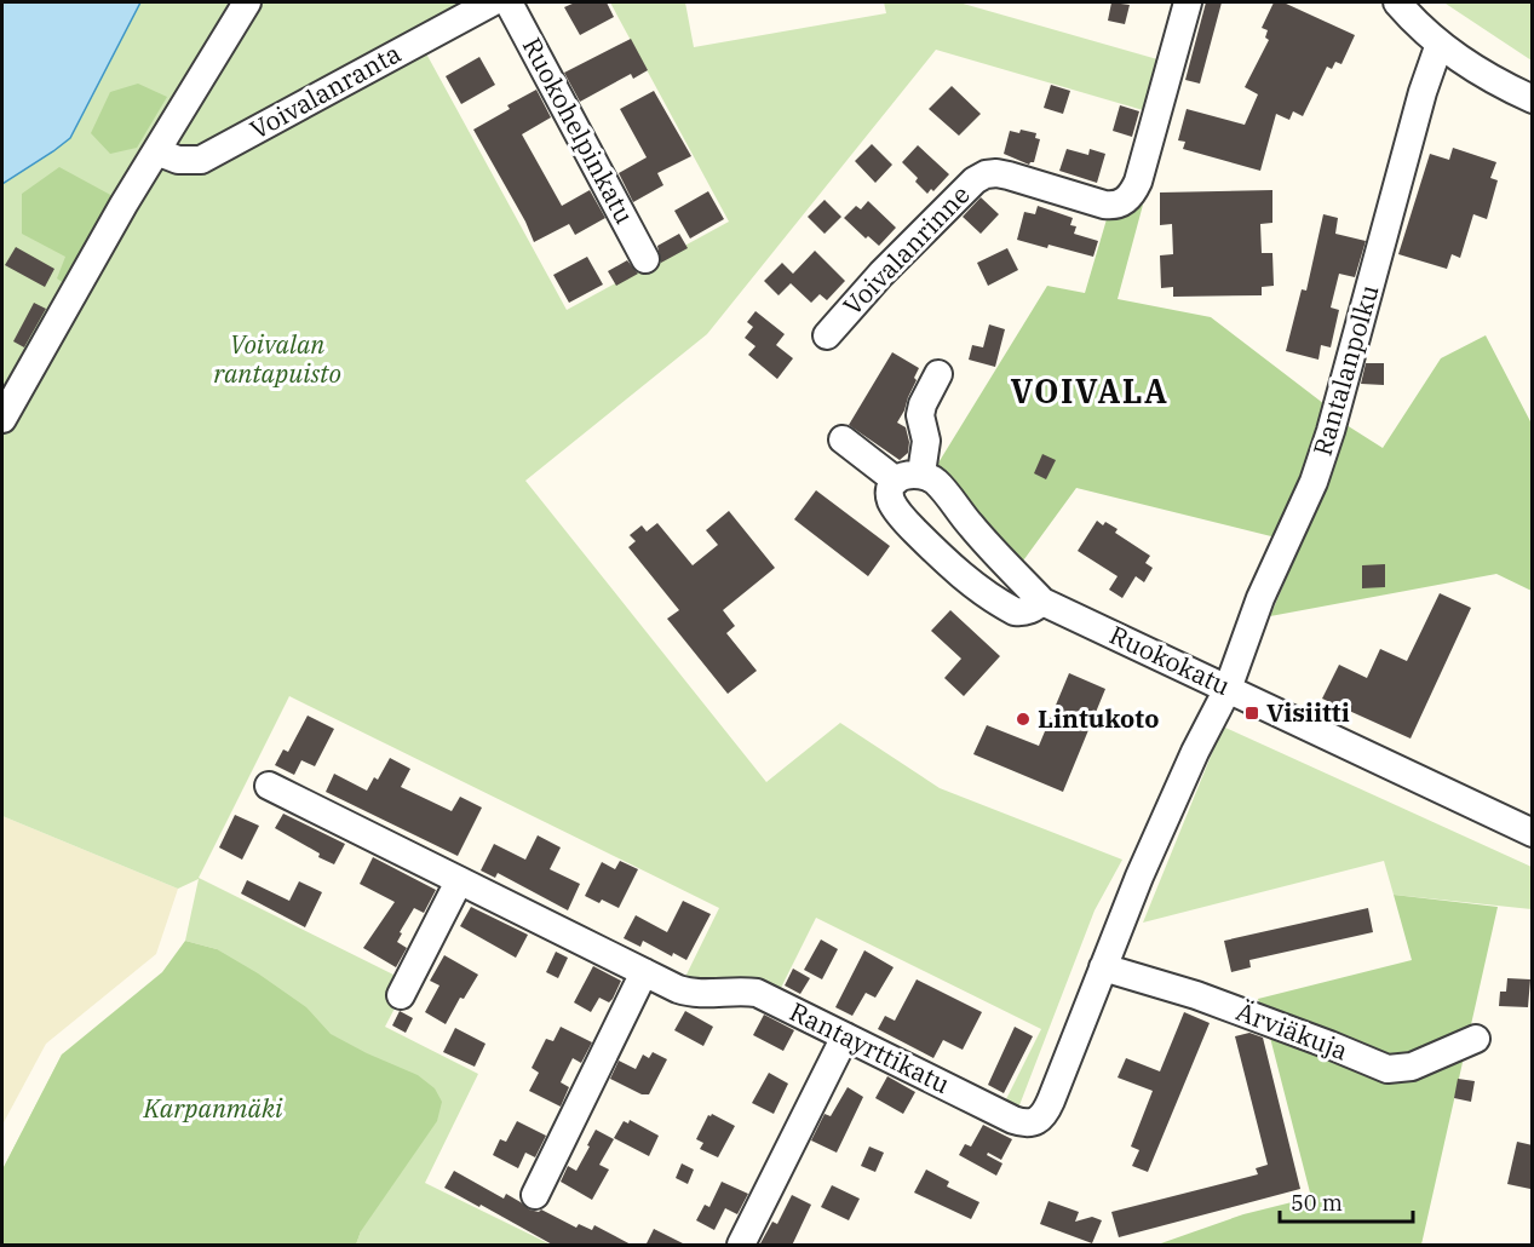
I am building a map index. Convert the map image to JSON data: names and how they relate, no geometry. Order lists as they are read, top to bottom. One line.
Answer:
{"streets":{"street":["Voivalanranta","Ruokohelpinkatu","Voivalanrinne","Rantalanpolku","Ruokokatu","Ärviäkuja","Rantayrttikatu"]},"crossings":[["Rantalanpolku","Ruokokatu"],["Rantalanpolku","Rantayrttikatu"],["Ruokokatu","Rantayrttikatu"],["Ärviäkuja","Rantayrttikatu"]],"districts":["VOIVALA"],"parks":["Voivalan rantapuisto","Karpanmäki"],"places":{"transit":["Visiitti"],"other":["Lintukoto"]},"scale_bar":"50 m"}
